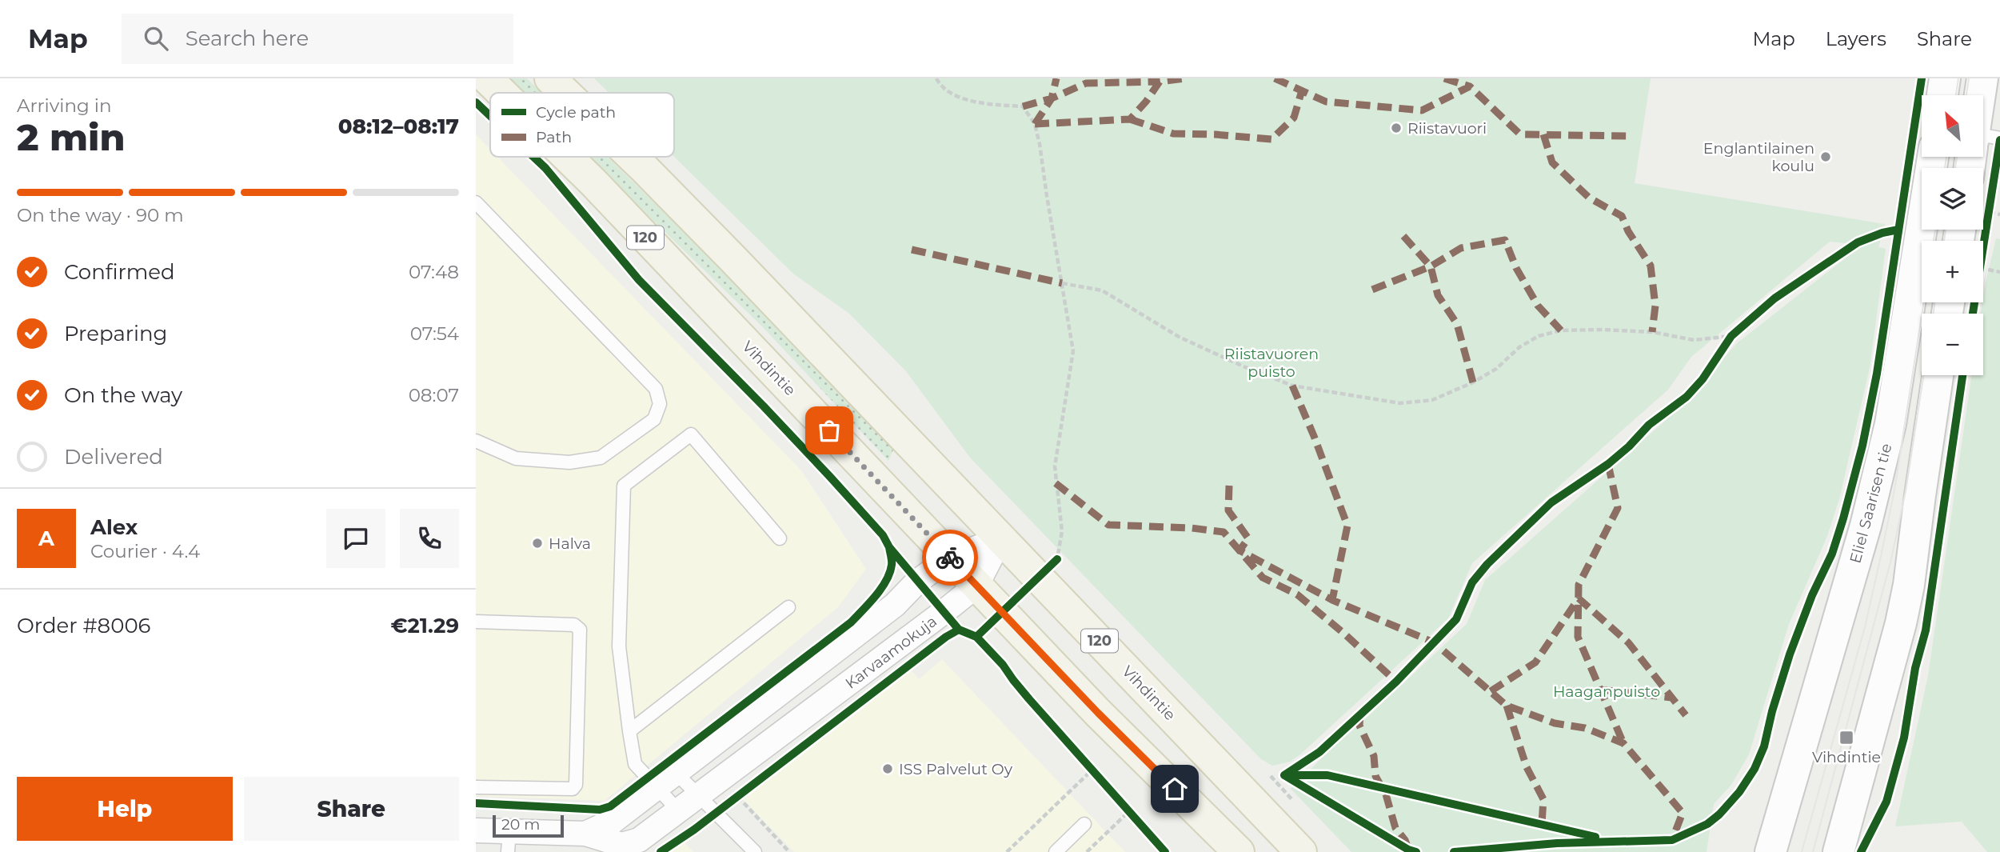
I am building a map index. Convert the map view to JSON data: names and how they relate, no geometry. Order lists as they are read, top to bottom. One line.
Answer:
{"streets":{"main road":["120","Vihdintie"],"street":["Eliel Saarisen tie","Karvaamokuja"]},"crossings":[["Vihdintie","Karvaamokuja"]],"parks":["Riistavuoren puisto","Haaganpuisto"],"places":{"other":["Riistavuori","Englantilainen koulu","Halva","ISS Palvelut Oy"],"transit":["Vihdintie"]},"legend":["Cycle path","Path"],"scale_bar":"20 m","north":"top left","page":{"header":"Map","search":"Search here","nav":["Map","Layers","Share"],"heading":["2 min","Arriving in","08:12–08:17"],"panel":["Alex","Courier · 4.4","Order #8006","€21.29"],"map_buttons":["+","−"],"bar":"On the way · 90 m","list":[["Confirmed","07:48"],["Preparing","07:54"],["On the way","08:07"],"Delivered"],"round":"A","buttons":["Help","Share"],"scale":"20 m"}}
